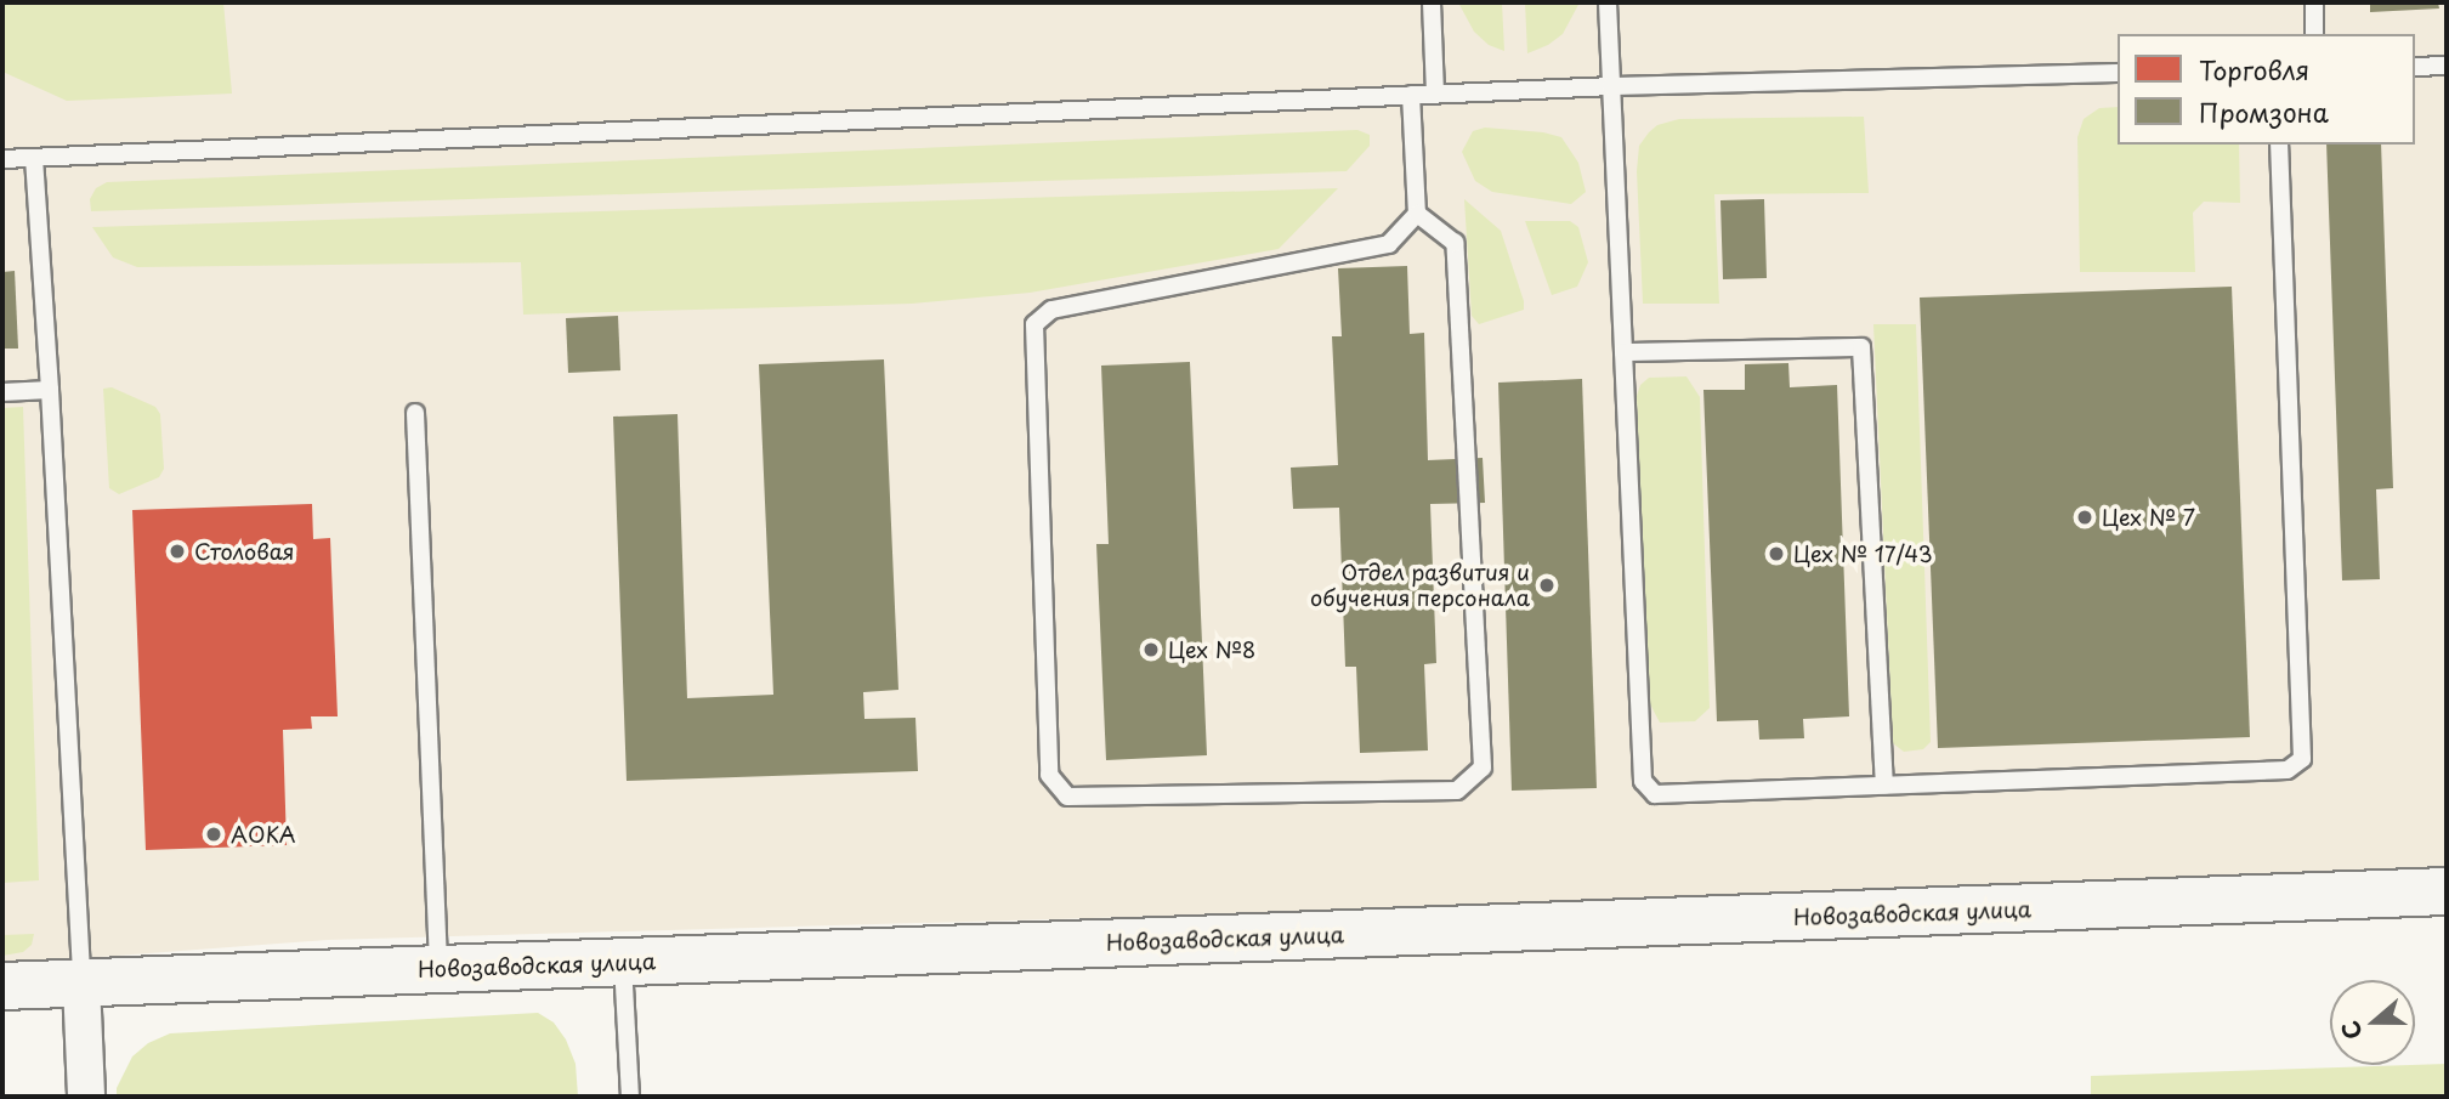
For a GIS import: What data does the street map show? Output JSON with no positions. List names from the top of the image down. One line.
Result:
{"streets":{"main road":["Новозаводская улица"]},"places":["Цех № 7","Столовая","Цех № 17/43","Отдел развития и обучения персонала","Цех №8","АОКА"],"legend":["Торговля","Промзона"],"north":"left"}
